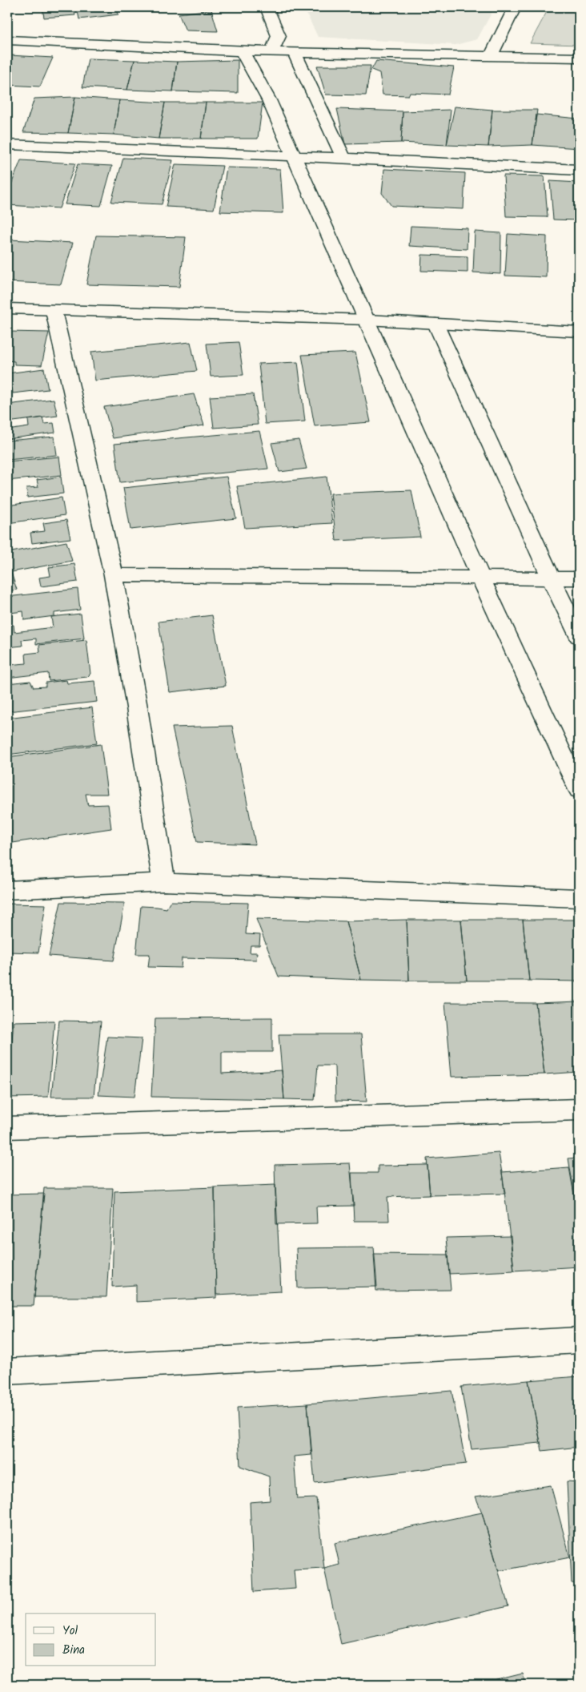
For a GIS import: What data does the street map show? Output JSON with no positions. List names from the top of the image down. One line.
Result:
{"legend":["Yol","Bina"]}
